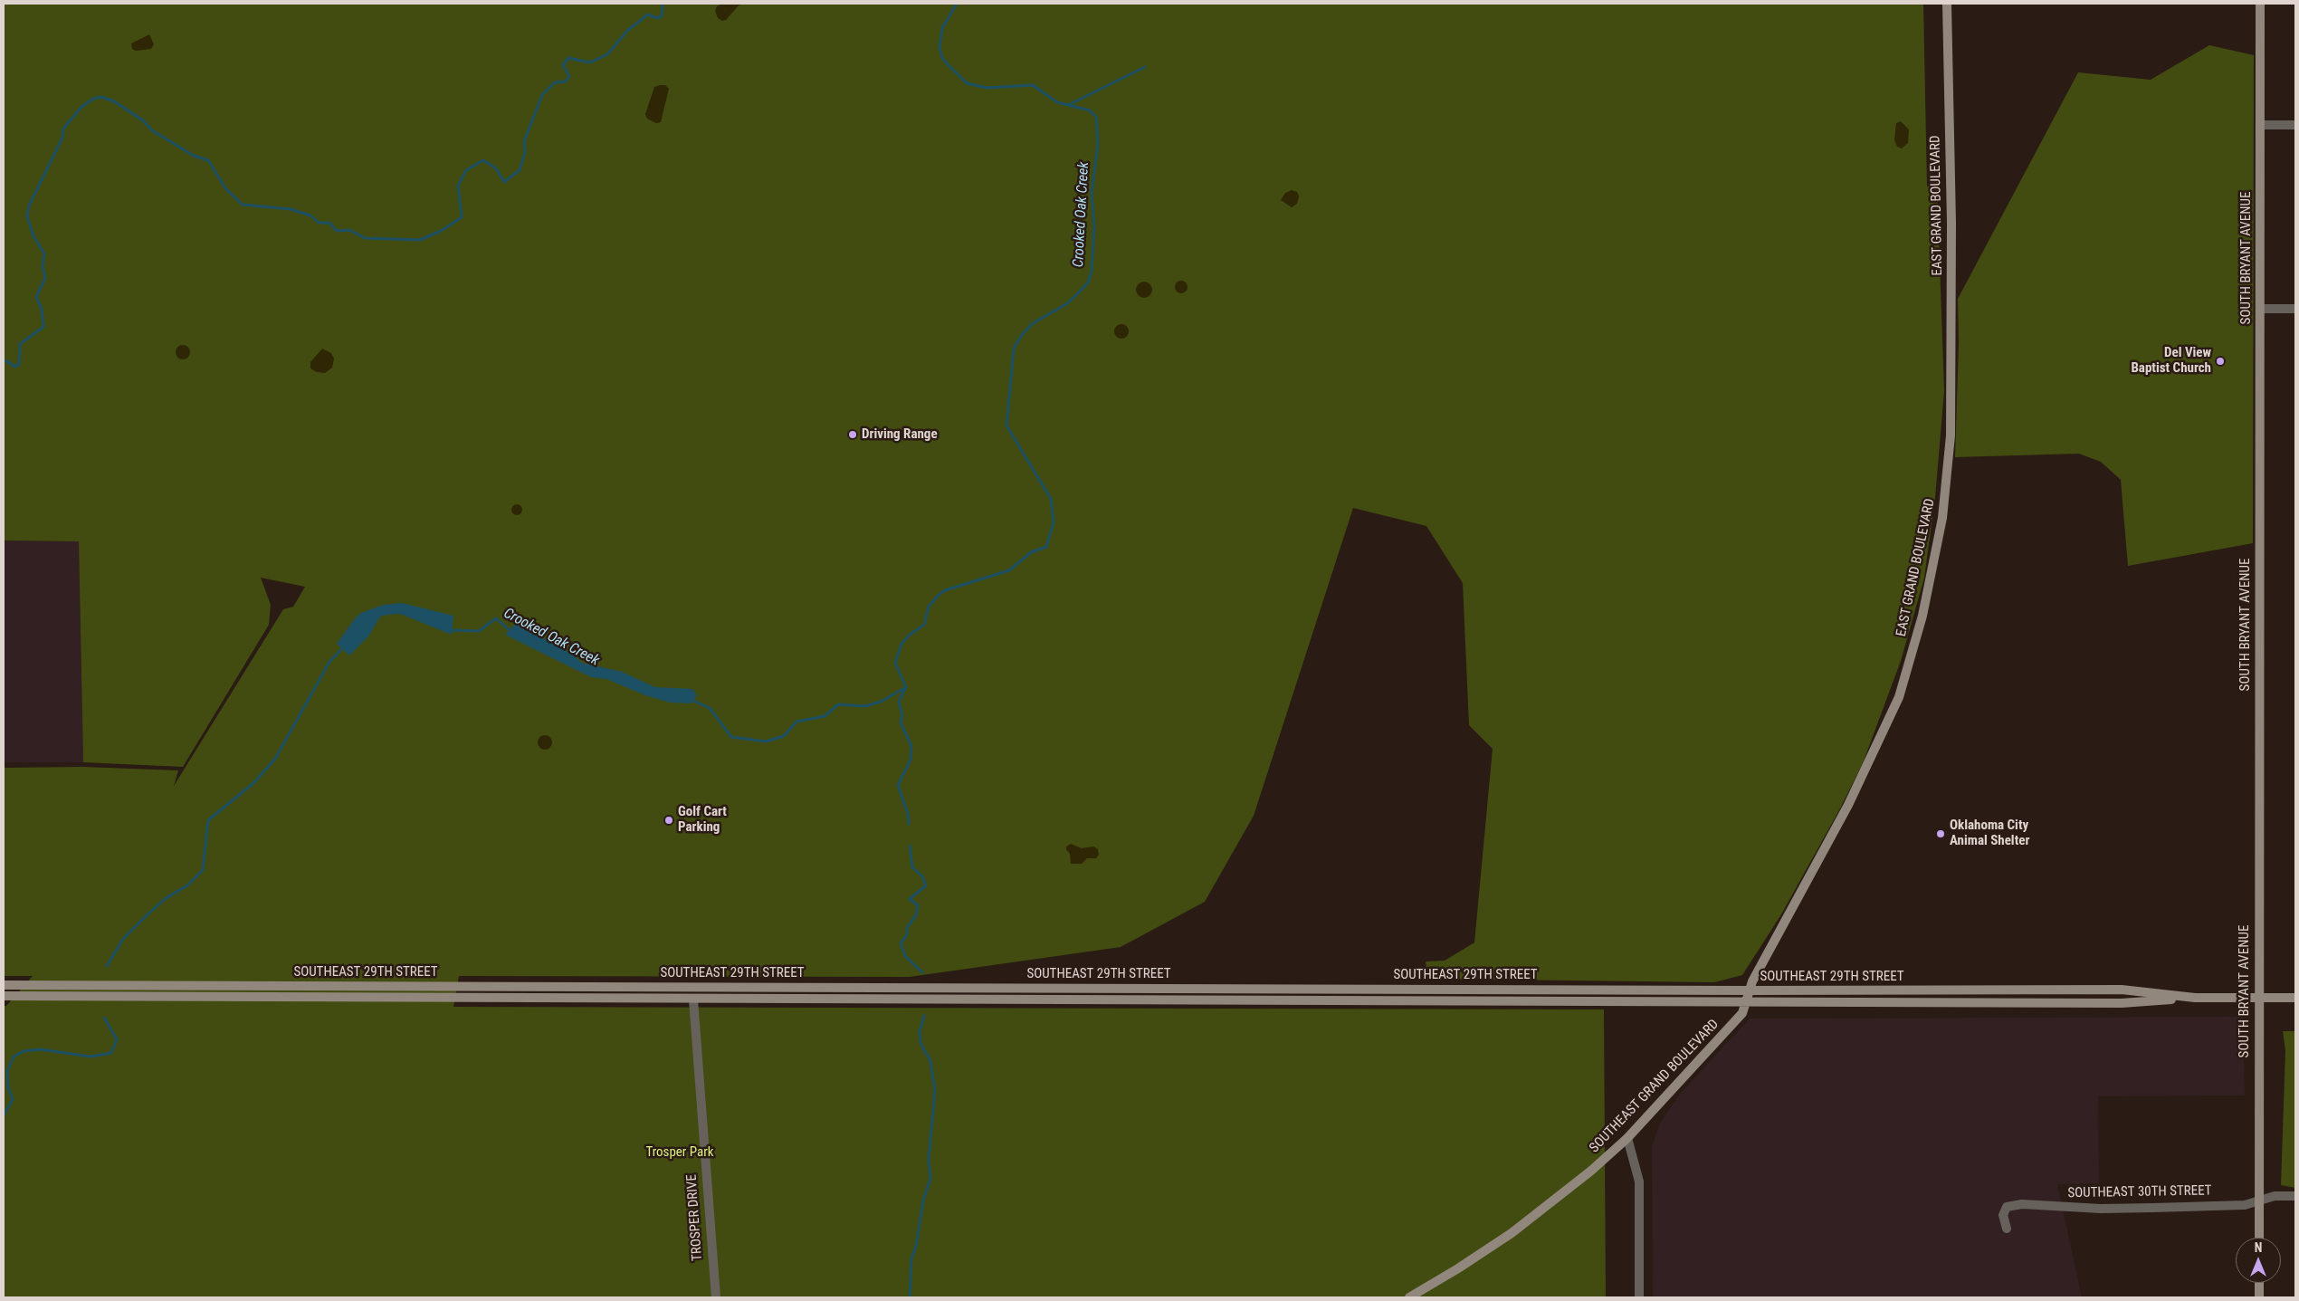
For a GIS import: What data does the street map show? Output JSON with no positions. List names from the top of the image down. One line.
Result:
{"streets":{"main road":["EAST GRAND BOULEVARD","SOUTH BRYANT AVENUE","SOUTHEAST 29TH STREET","SOUTHEAST GRAND BOULEVARD"],"street":["SOUTHEAST 30TH STREET","TROSPER DRIVE"]},"crossings":[["EAST GRAND BOULEVARD","SOUTHEAST 29TH STREET"],["EAST GRAND BOULEVARD","SOUTHEAST GRAND BOULEVARD"],["SOUTH BRYANT AVENUE","SOUTHEAST 29TH STREET"],["SOUTH BRYANT AVENUE","SOUTHEAST 30TH STREET"],["SOUTHEAST 29TH STREET","SOUTHEAST GRAND BOULEVARD"],["SOUTHEAST 29TH STREET","TROSPER DRIVE"]],"water":["Crooked Oak Creek"],"parks":["Trosper Park"],"places":["Del View Baptist Church","Driving Range","Golf Cart Parking","Oklahoma City Animal Shelter"],"north":"top"}
